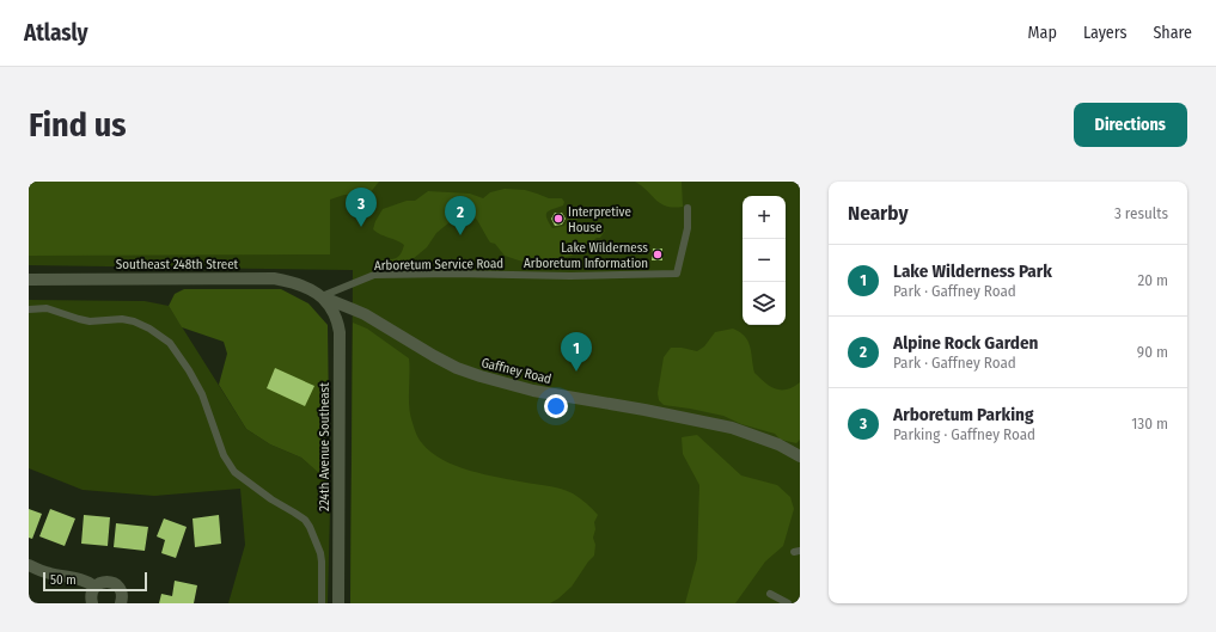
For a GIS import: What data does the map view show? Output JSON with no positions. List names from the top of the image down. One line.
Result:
{"streets":{"street":["Southeast 248th Street","Gaffney Road","224th Avenue Southeast"],"lane":["Arboretum Service Road"]},"crossings":[["Southeast 248th Street","Arboretum Service Road"],["Southeast 248th Street","Gaffney Road"],["Southeast 248th Street","224th Avenue Southeast"],["Arboretum Service Road","Gaffney Road"],["Arboretum Service Road","224th Avenue Southeast"],["Gaffney Road","224th Avenue Southeast"]],"places":["Interpretive House","Lake Wilderness Arboretum Information"],"scale_bar":"50 m","page":{"header":"Atlasly","nav":["Map","Layers","Share"],"buttons":"Directions","title":"Find us","heading":["Nearby","3 results"],"pins":["3","2","1"],"map_buttons":["+","−"],"list":[{"mark":"1","name":"Lake Wilderness Park","note":"Park · Gaffney Road","value":"20 m"},{"mark":"2","name":"Alpine Rock Garden","note":"Park · Gaffney Road","value":"90 m"},{"mark":"3","name":"Arboretum Parking","note":"Parking · Gaffney Road","value":"130 m"}],"scale":"50 m"}}
